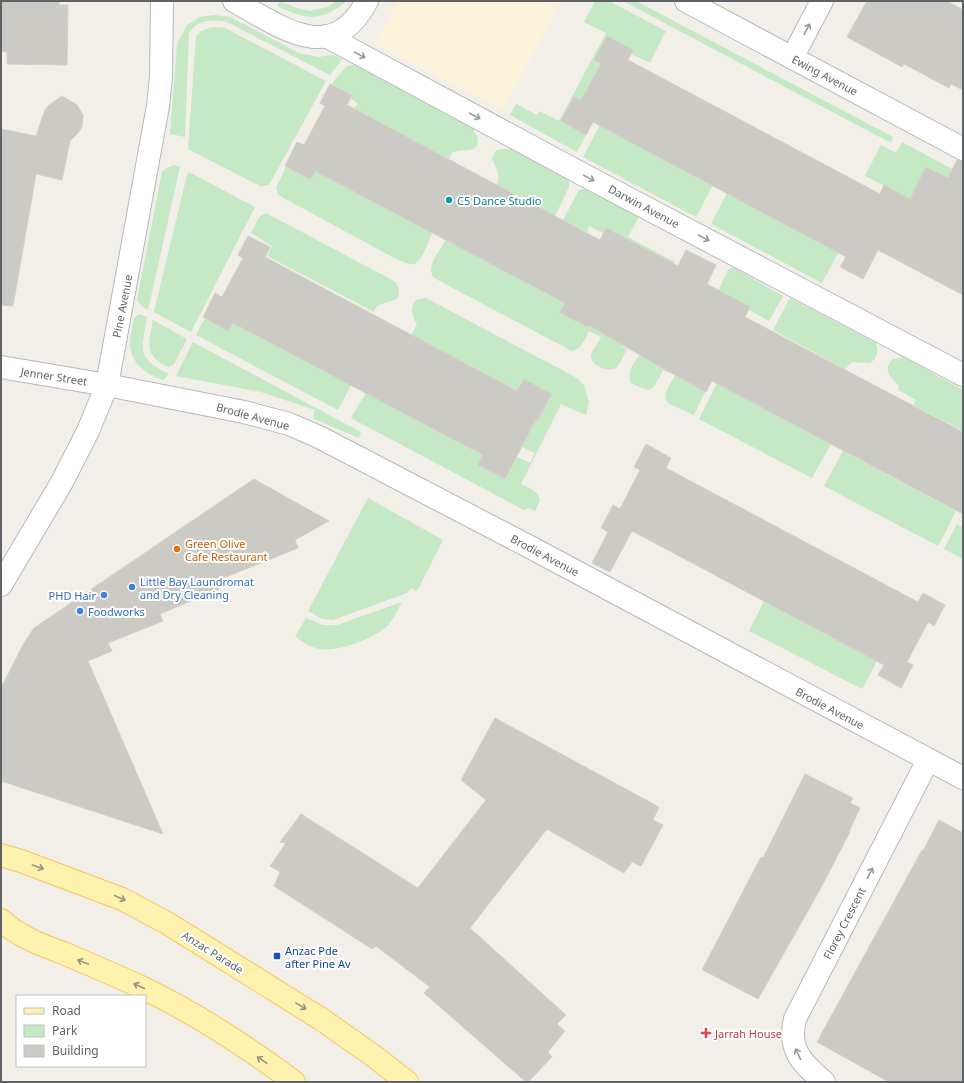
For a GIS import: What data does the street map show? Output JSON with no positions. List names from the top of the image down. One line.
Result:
{"streets":{"main road":["Anzac Parade"],"street":["Ewing Avenue","Darwin Avenue","Pine Avenue","Jenner Street","Brodie Avenue","Florey Crescent"]},"crossings":[["Pine Avenue","Jenner Street"],["Pine Avenue","Brodie Avenue"],["Jenner Street","Brodie Avenue"],["Brodie Avenue","Florey Crescent"]],"one_way":["Darwin Avenue","Florey Crescent"],"places":{"other":["C5 Dance Studio","Green Olive Cafe Restaurant","Little Bay Laundromat and Dry Cleaning","PHD Hair","Foodworks"],"transit":["Anzac Pde after Pine Av"],"health":["Jarrah House"]},"legend":["Road","Park","Building"]}
